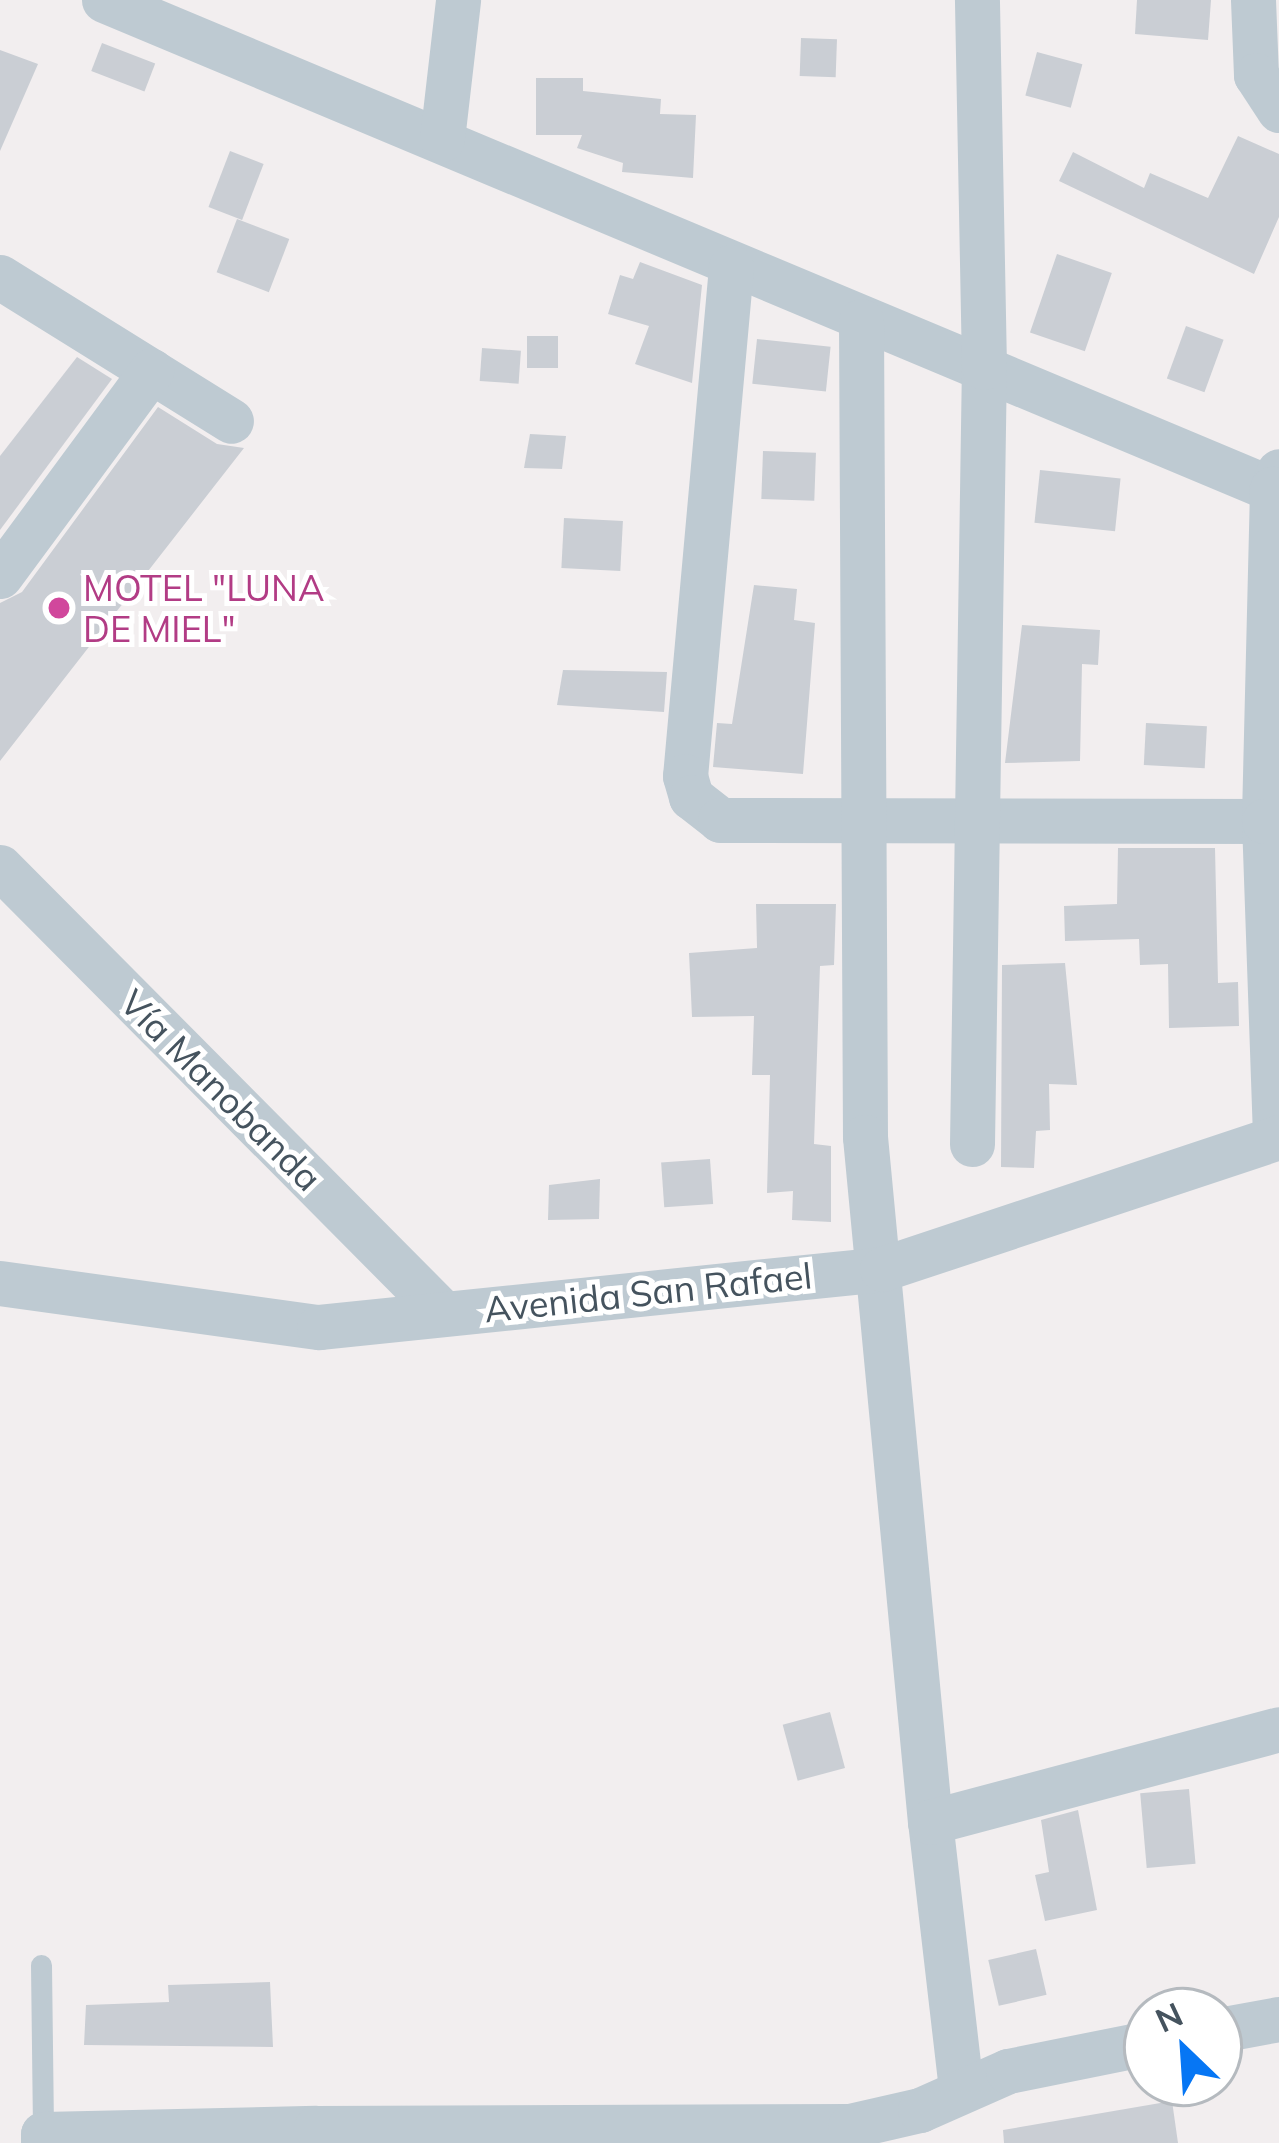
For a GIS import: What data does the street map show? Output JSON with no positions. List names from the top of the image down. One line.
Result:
{"streets":{"street":["Vía Manobanda","Avenida San Rafael"]},"crossings":[["Vía Manobanda","Avenida San Rafael"]],"places":["MOTEL \"LUNA DE MIEL\""],"north":"top left"}
